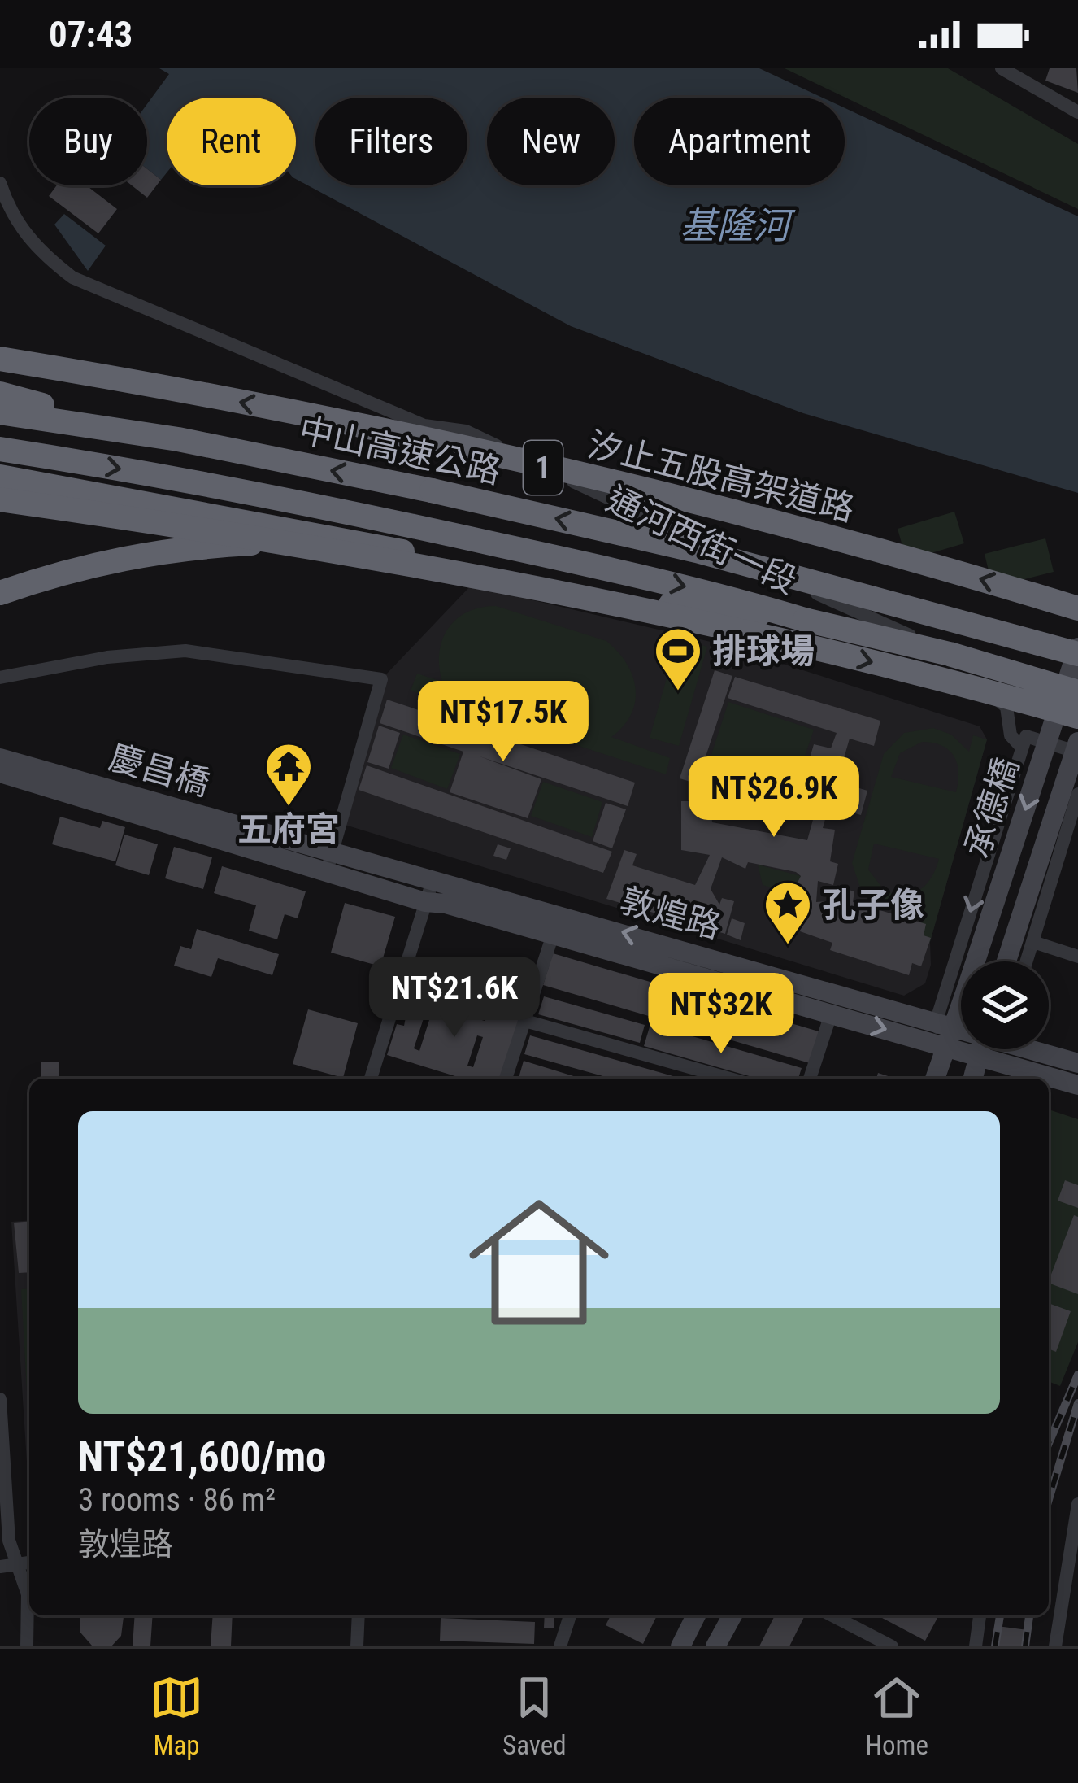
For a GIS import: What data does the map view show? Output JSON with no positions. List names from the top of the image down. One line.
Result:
{"streets":{"highway":["中山高速公路","1","汐止五股高架道路"],"street":["通河西街一段","慶昌橋","承德橋","敦煌路"]},"crossings":[["中山高速公路","承德橋"],["慶昌橋","敦煌路"],["承德橋","敦煌路"]],"water":["基隆河"],"places":{"sports":["排球場"],"temple":["五府宮"],"place":["孔子像"]},"page":{"status":"07:43","chip":["Buy","Rent","Filters","New","Apartment"],"price":["NT$17.5K","NT$26.9K","NT$21.6K","NT$32K"],"list":[{"name":"NT$21,600/mo","note":"3 rooms · 86 m² · 敦煌路"}],"tabs":["Map","Saved","Home"]}}
